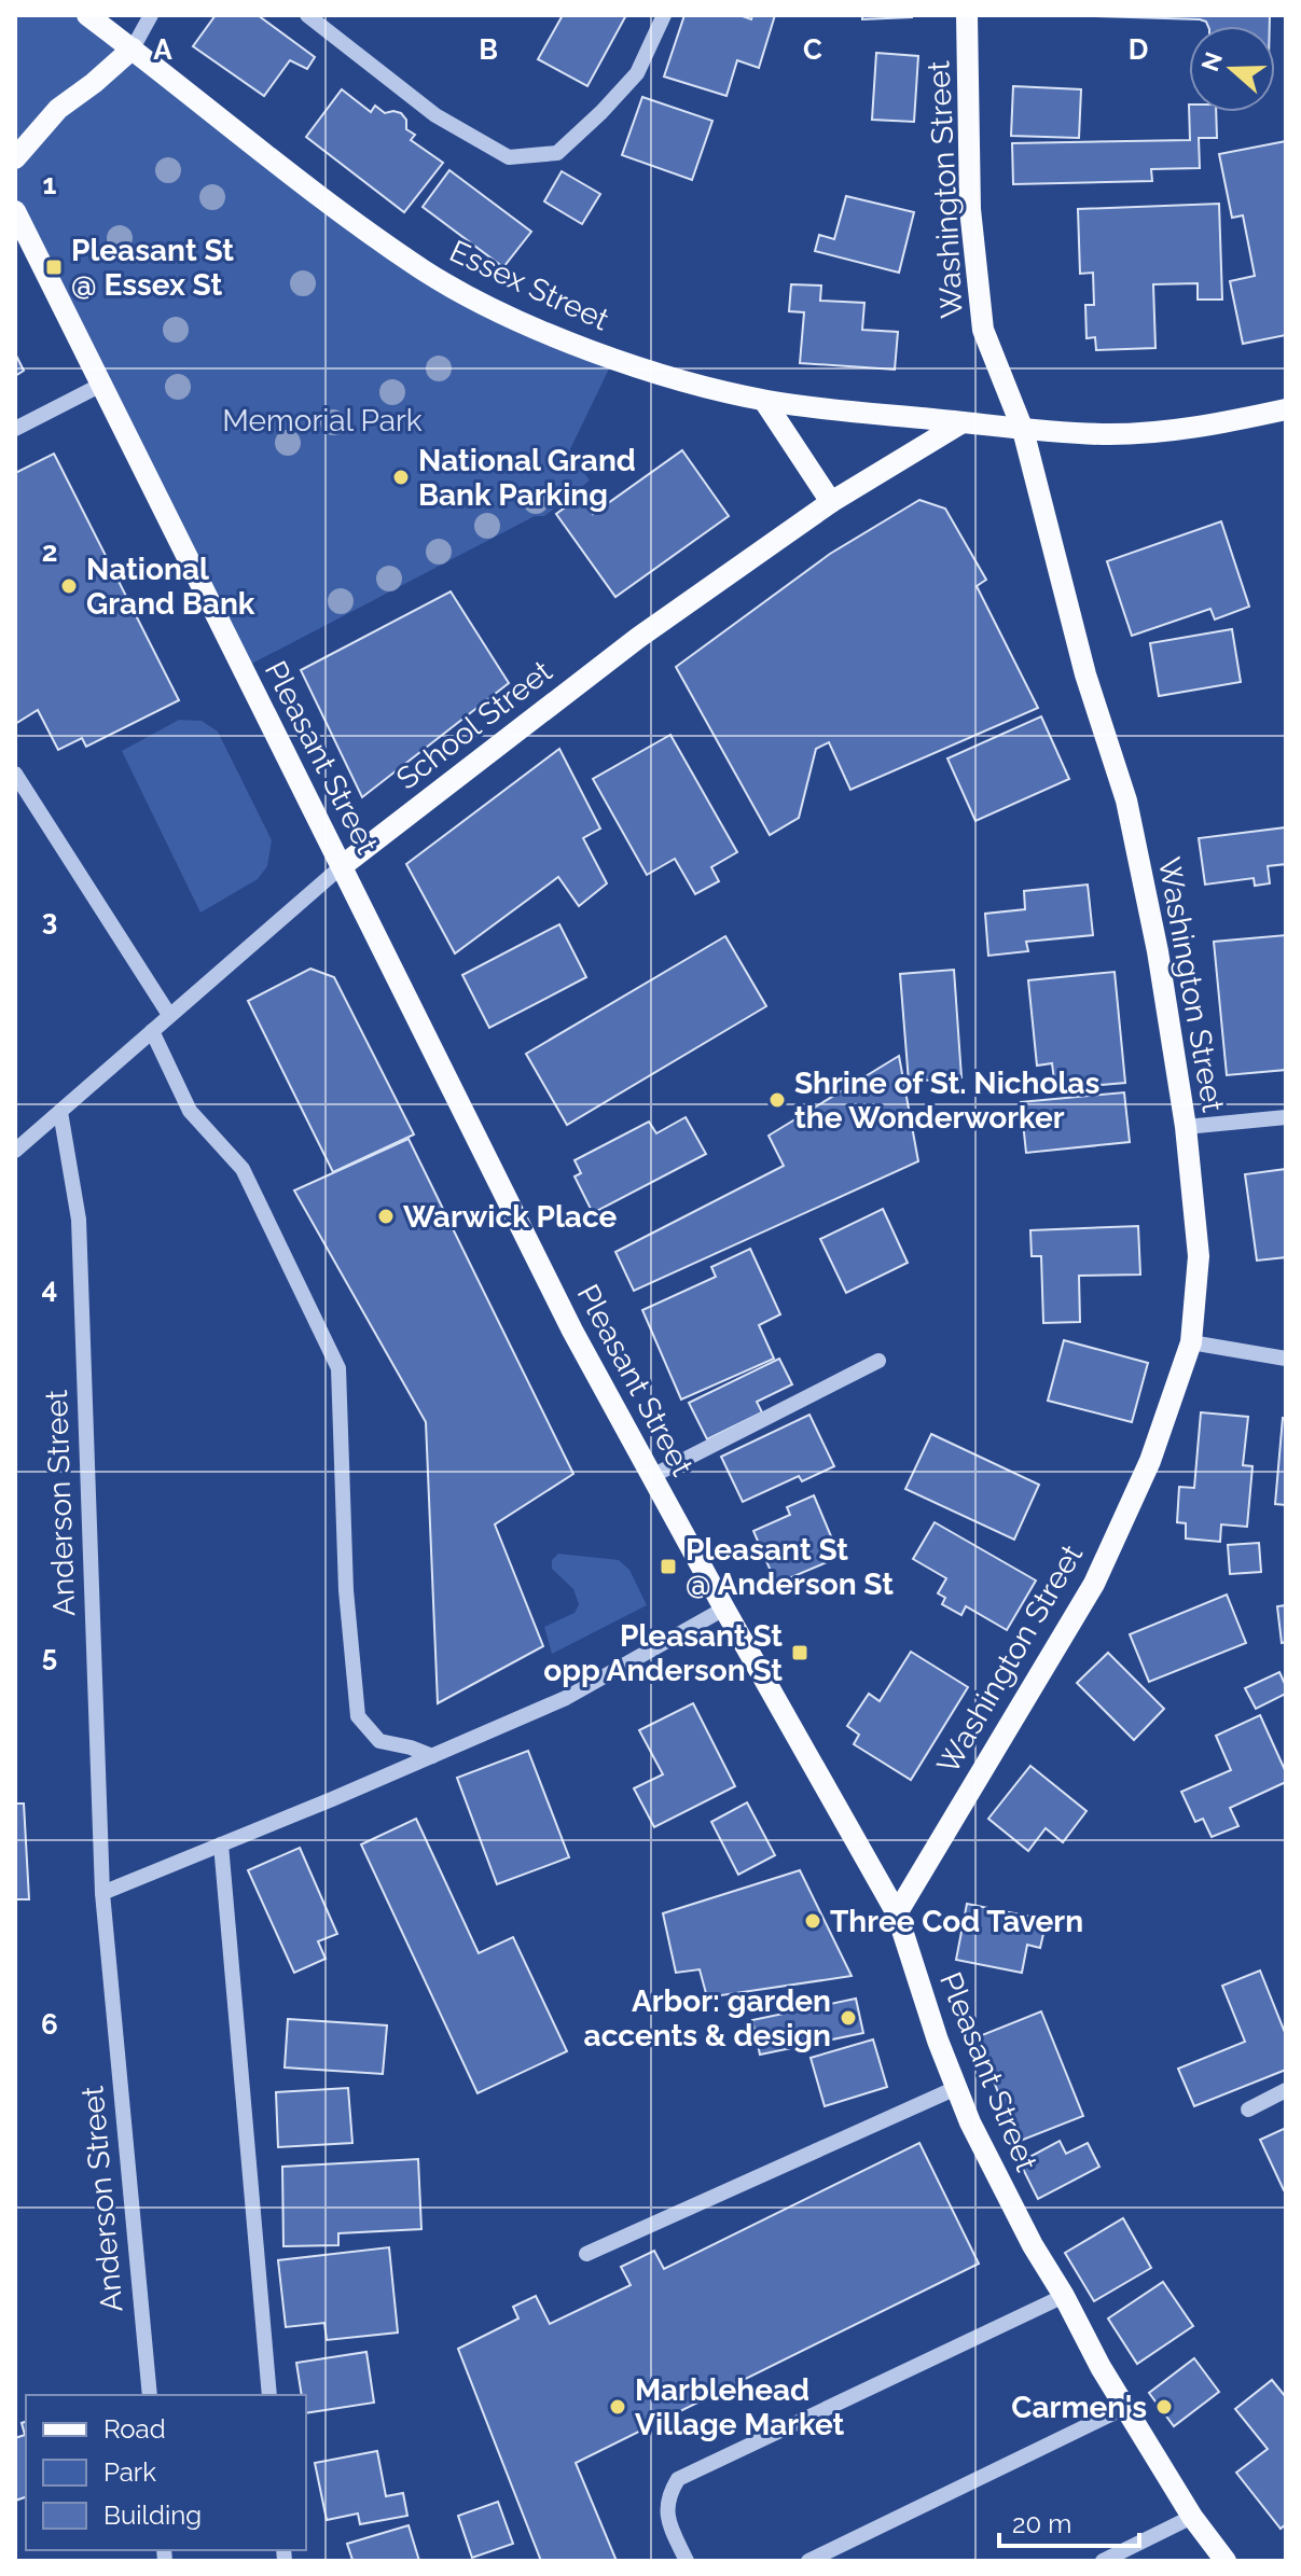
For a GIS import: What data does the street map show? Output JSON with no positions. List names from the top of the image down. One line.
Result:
{"streets":{"main road":["Washington Street","Essex Street","School Street","Pleasant Street"],"street":["Anderson Street"]},"crossings":[["Washington Street","Essex Street"],["Washington Street","Pleasant Street"],["Essex Street","School Street"],["School Street","Pleasant Street"],["School Street","Anderson Street"]],"parks":["Memorial Park"],"places":{"transit":["Pleasant St @ Essex St","Pleasant St @ Anderson St","Pleasant St opp Anderson St"],"other":["National Grand Bank Parking","National Grand Bank","Shrine of St. Nicholas the Wonderworker","Warwick Place","Three Cod Tavern","Arbor: garden accents & design","Marblehead Village Market","Carmen's"]},"legend":["Road","Park","Building"],"scale_bar":"20 m","north":"left","grid":{"columns":["A","B","C","D"],"rows":["1","2","3","4","5","6"]}}
